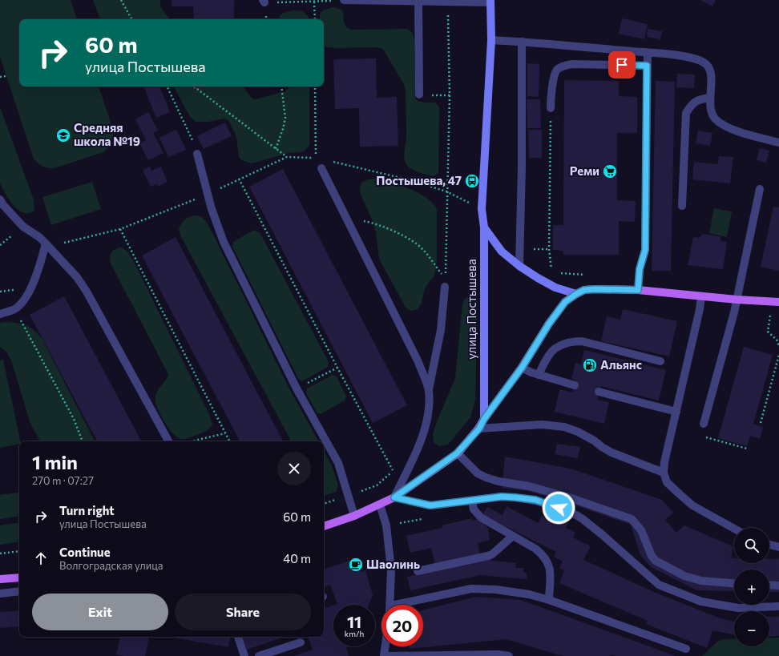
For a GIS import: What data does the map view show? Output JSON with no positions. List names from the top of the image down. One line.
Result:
{"streets":{"main road":["улица Постышева"]},"places":{"school or university":["Средняя школа №19"],"supermarket":["Реми"],"bus stop":["Постышева, 47"],"fuel station":["Альянс"],"cafe":["Шаолинь"]},"page":{"turn":["60 m","улица Постышева"],"heading":["1 min","270 m · 07:27"],"list":[{"name":"Turn right","note":"улица Постышева","value":"60 m"},{"name":"Continue","note":"Волгоградская улица","value":"40 m"}],"map_buttons":["+","−"],"buttons":["Exit","Share"],"speed":"11 km/h","limit":"20"}}
